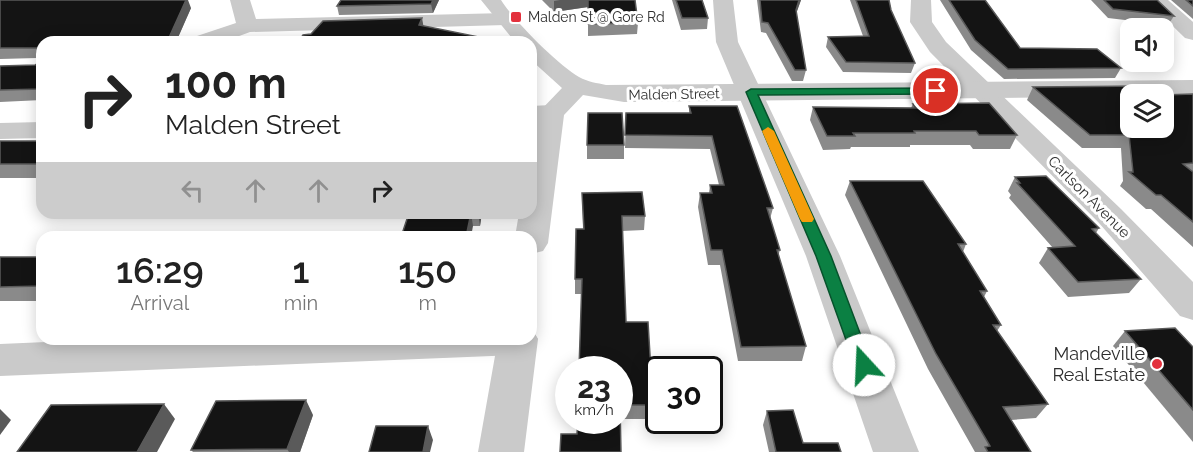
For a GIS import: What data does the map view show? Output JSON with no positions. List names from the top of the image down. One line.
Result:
{"streets":{"street":["Malden Street","Carlson Avenue"]},"crossings":[["Malden Street","Carlson Avenue"]],"places":{"transit":["Malden St @ Gore Rd"],"other":["Mandeville Real Estate"]},"page":{"turn":["100 m","Malden Street"],"eta":["16:29","Arrival","1","min","150","m"],"speed":"23 km/h","limit":"30"}}
